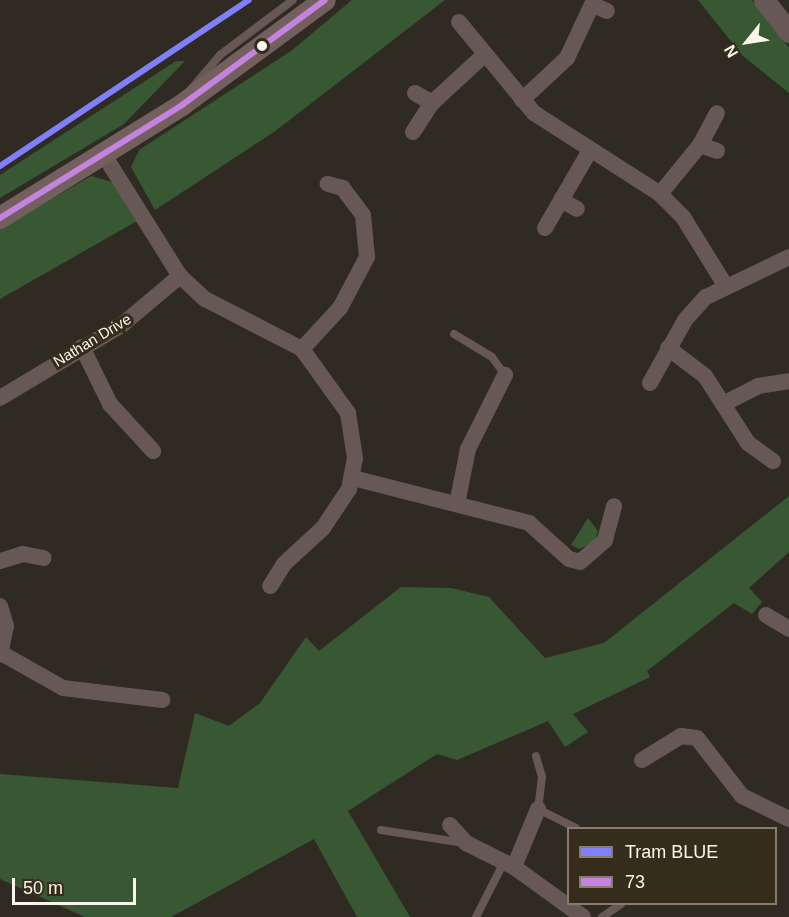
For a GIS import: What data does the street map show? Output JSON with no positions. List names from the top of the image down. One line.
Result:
{"streets":{"street":["Nathan Drive"]},"lines":["tram line BLUE","transit line 73"],"legend":["Tram BLUE","73"],"scale_bar":"50 m","north":"bottom left"}
